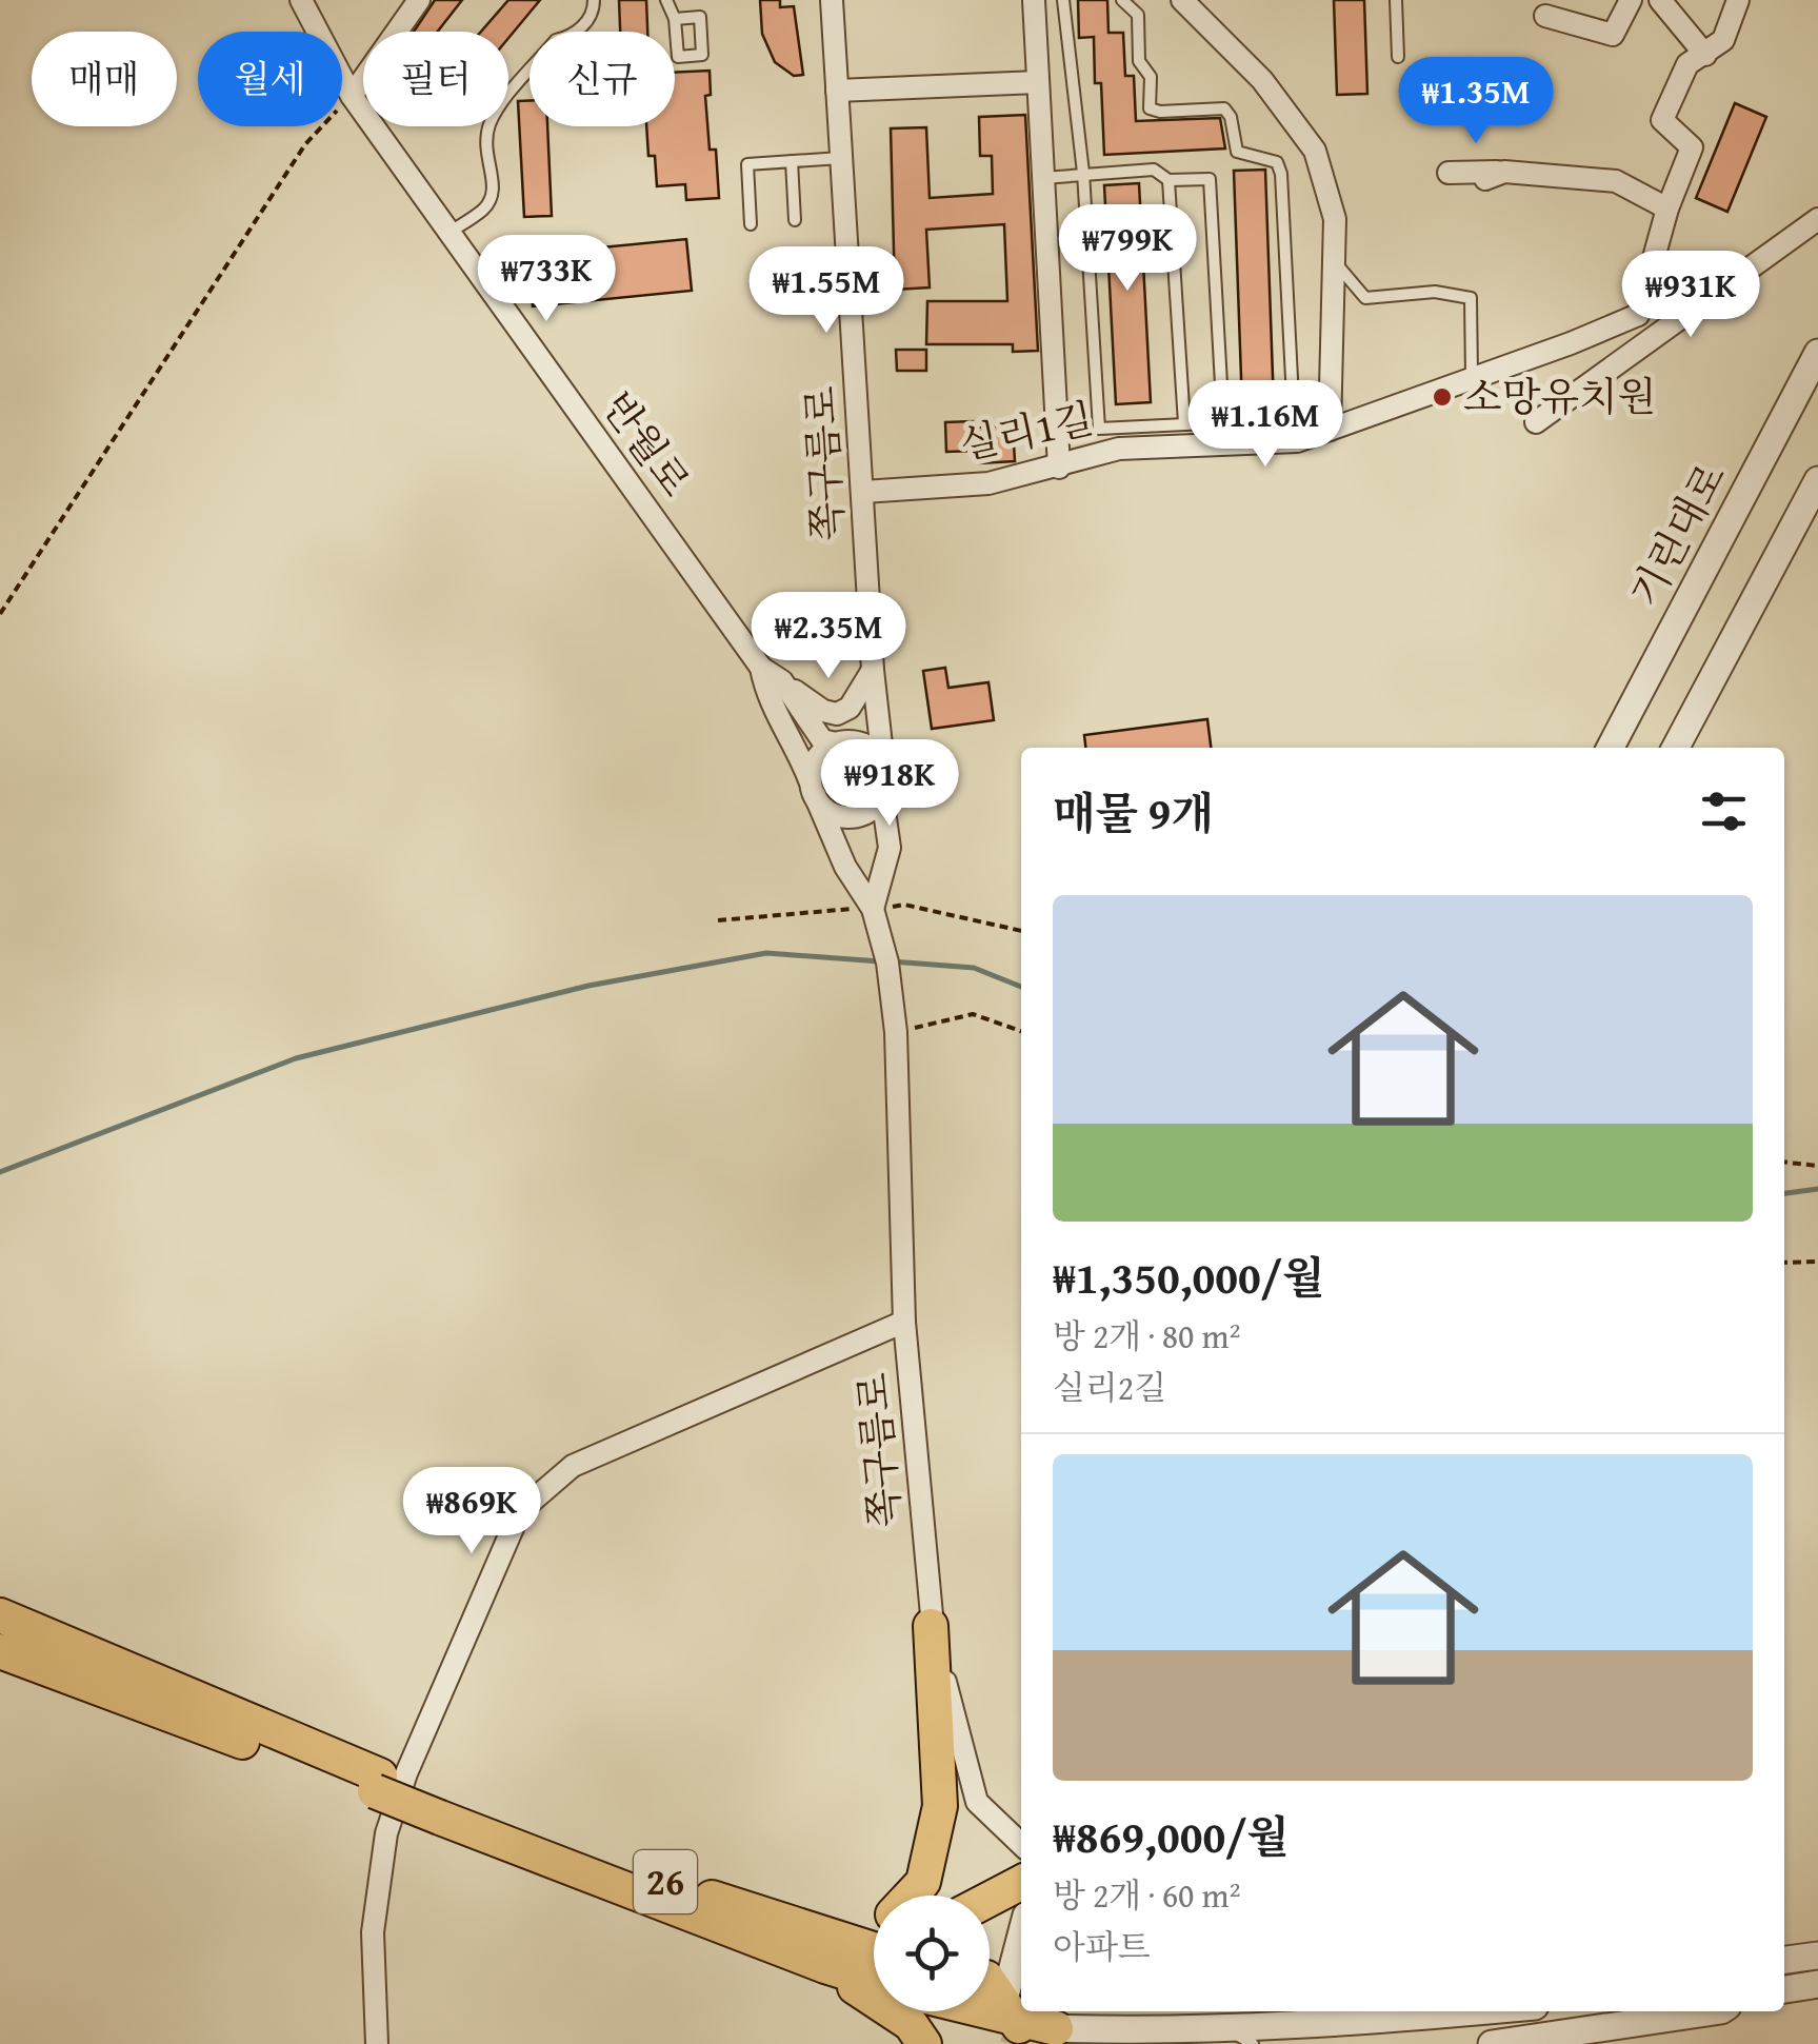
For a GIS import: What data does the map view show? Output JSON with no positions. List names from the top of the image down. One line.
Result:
{"streets":{"main road":["26"],"street":["실리1길","반월로","쪽구름로","기린대로"]},"crossings":[["실리1길","쪽구름로"]],"places":["소망유치원"],"page":{"chip":["매매","월세","필터","신규"],"price":["₩1.35M","₩799K","₩733K","₩1.55M","₩931K","₩1.16M","₩2.35M","₩918K","₩869K"],"heading":"매물 9개","list":[{"name":"₩1,350,000/월","note":"방 2개 · 80 m² · 실리2길"},{"name":"₩869,000/월","note":"방 2개 · 60 m² · 아파트"}]}}
